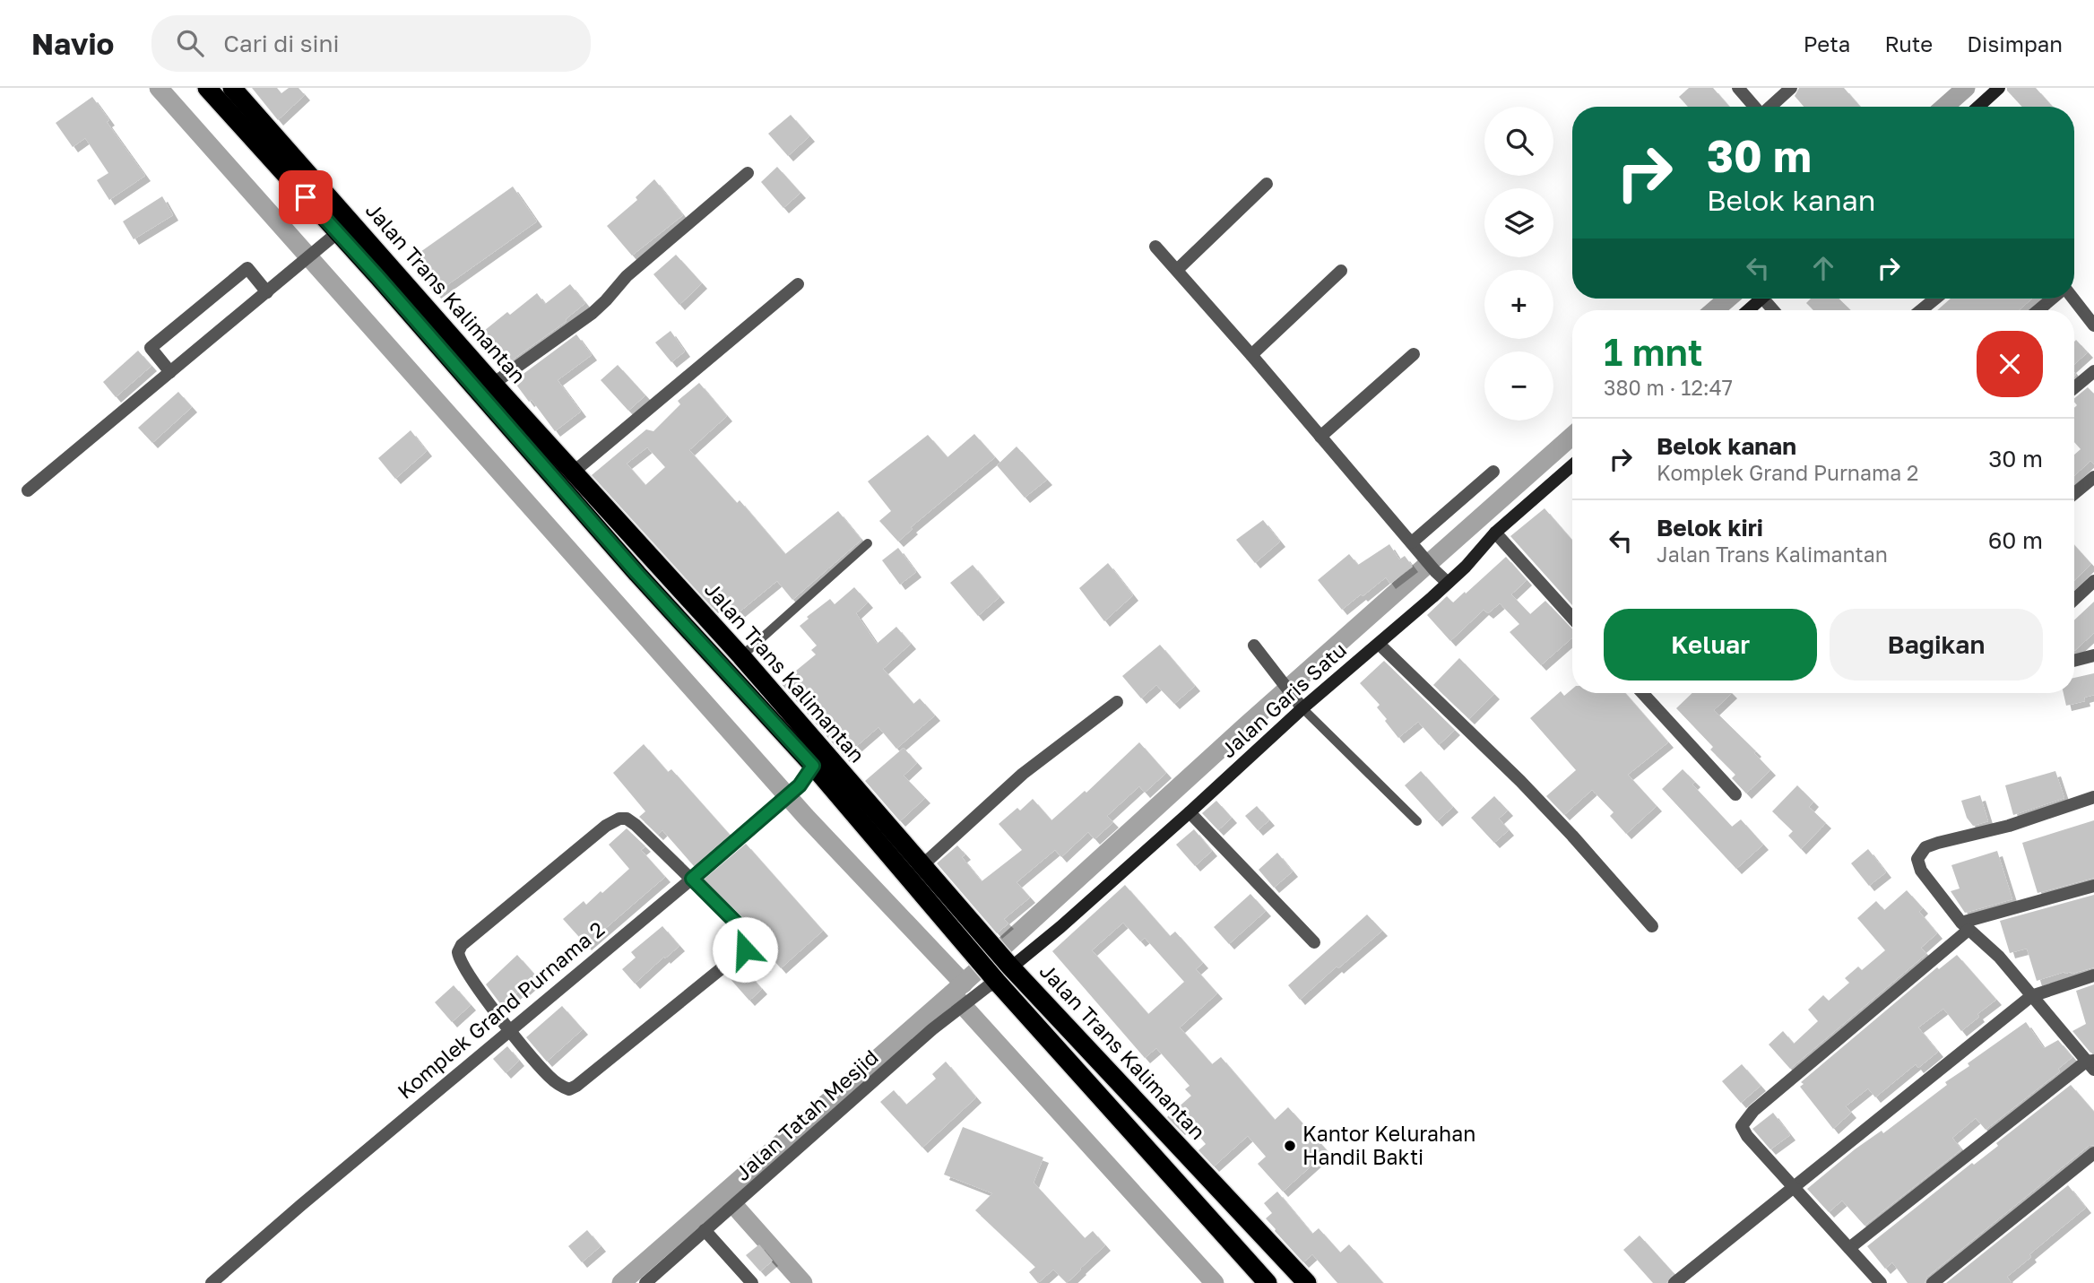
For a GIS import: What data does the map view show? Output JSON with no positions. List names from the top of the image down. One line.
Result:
{"streets":{"highway":["Jalan Trans Kalimantan"],"street":["Jalan Garis Satu","Komplek Grand Purnama 2","Jalan Tatah Mesjid"]},"crossings":[["Jalan Trans Kalimantan","Jalan Garis Satu"],["Jalan Trans Kalimantan","Komplek Grand Purnama 2"],["Jalan Trans Kalimantan","Jalan Tatah Mesjid"]],"places":["Kantor Kelurahan Handil Bakti"],"page":{"header":"Navio","search":"Cari di sini","nav":["Peta","Rute","Disimpan"],"map_buttons":["+","−"],"turn":["30 m","Belok kanan"],"heading":["1 mnt","380 m · 12:47"],"list":[{"name":"Belok kanan","note":"Komplek Grand Purnama 2","value":"30 m"},{"name":"Belok kiri","note":"Jalan Trans Kalimantan","value":"60 m"}],"buttons":["Keluar","Bagikan"]}}
